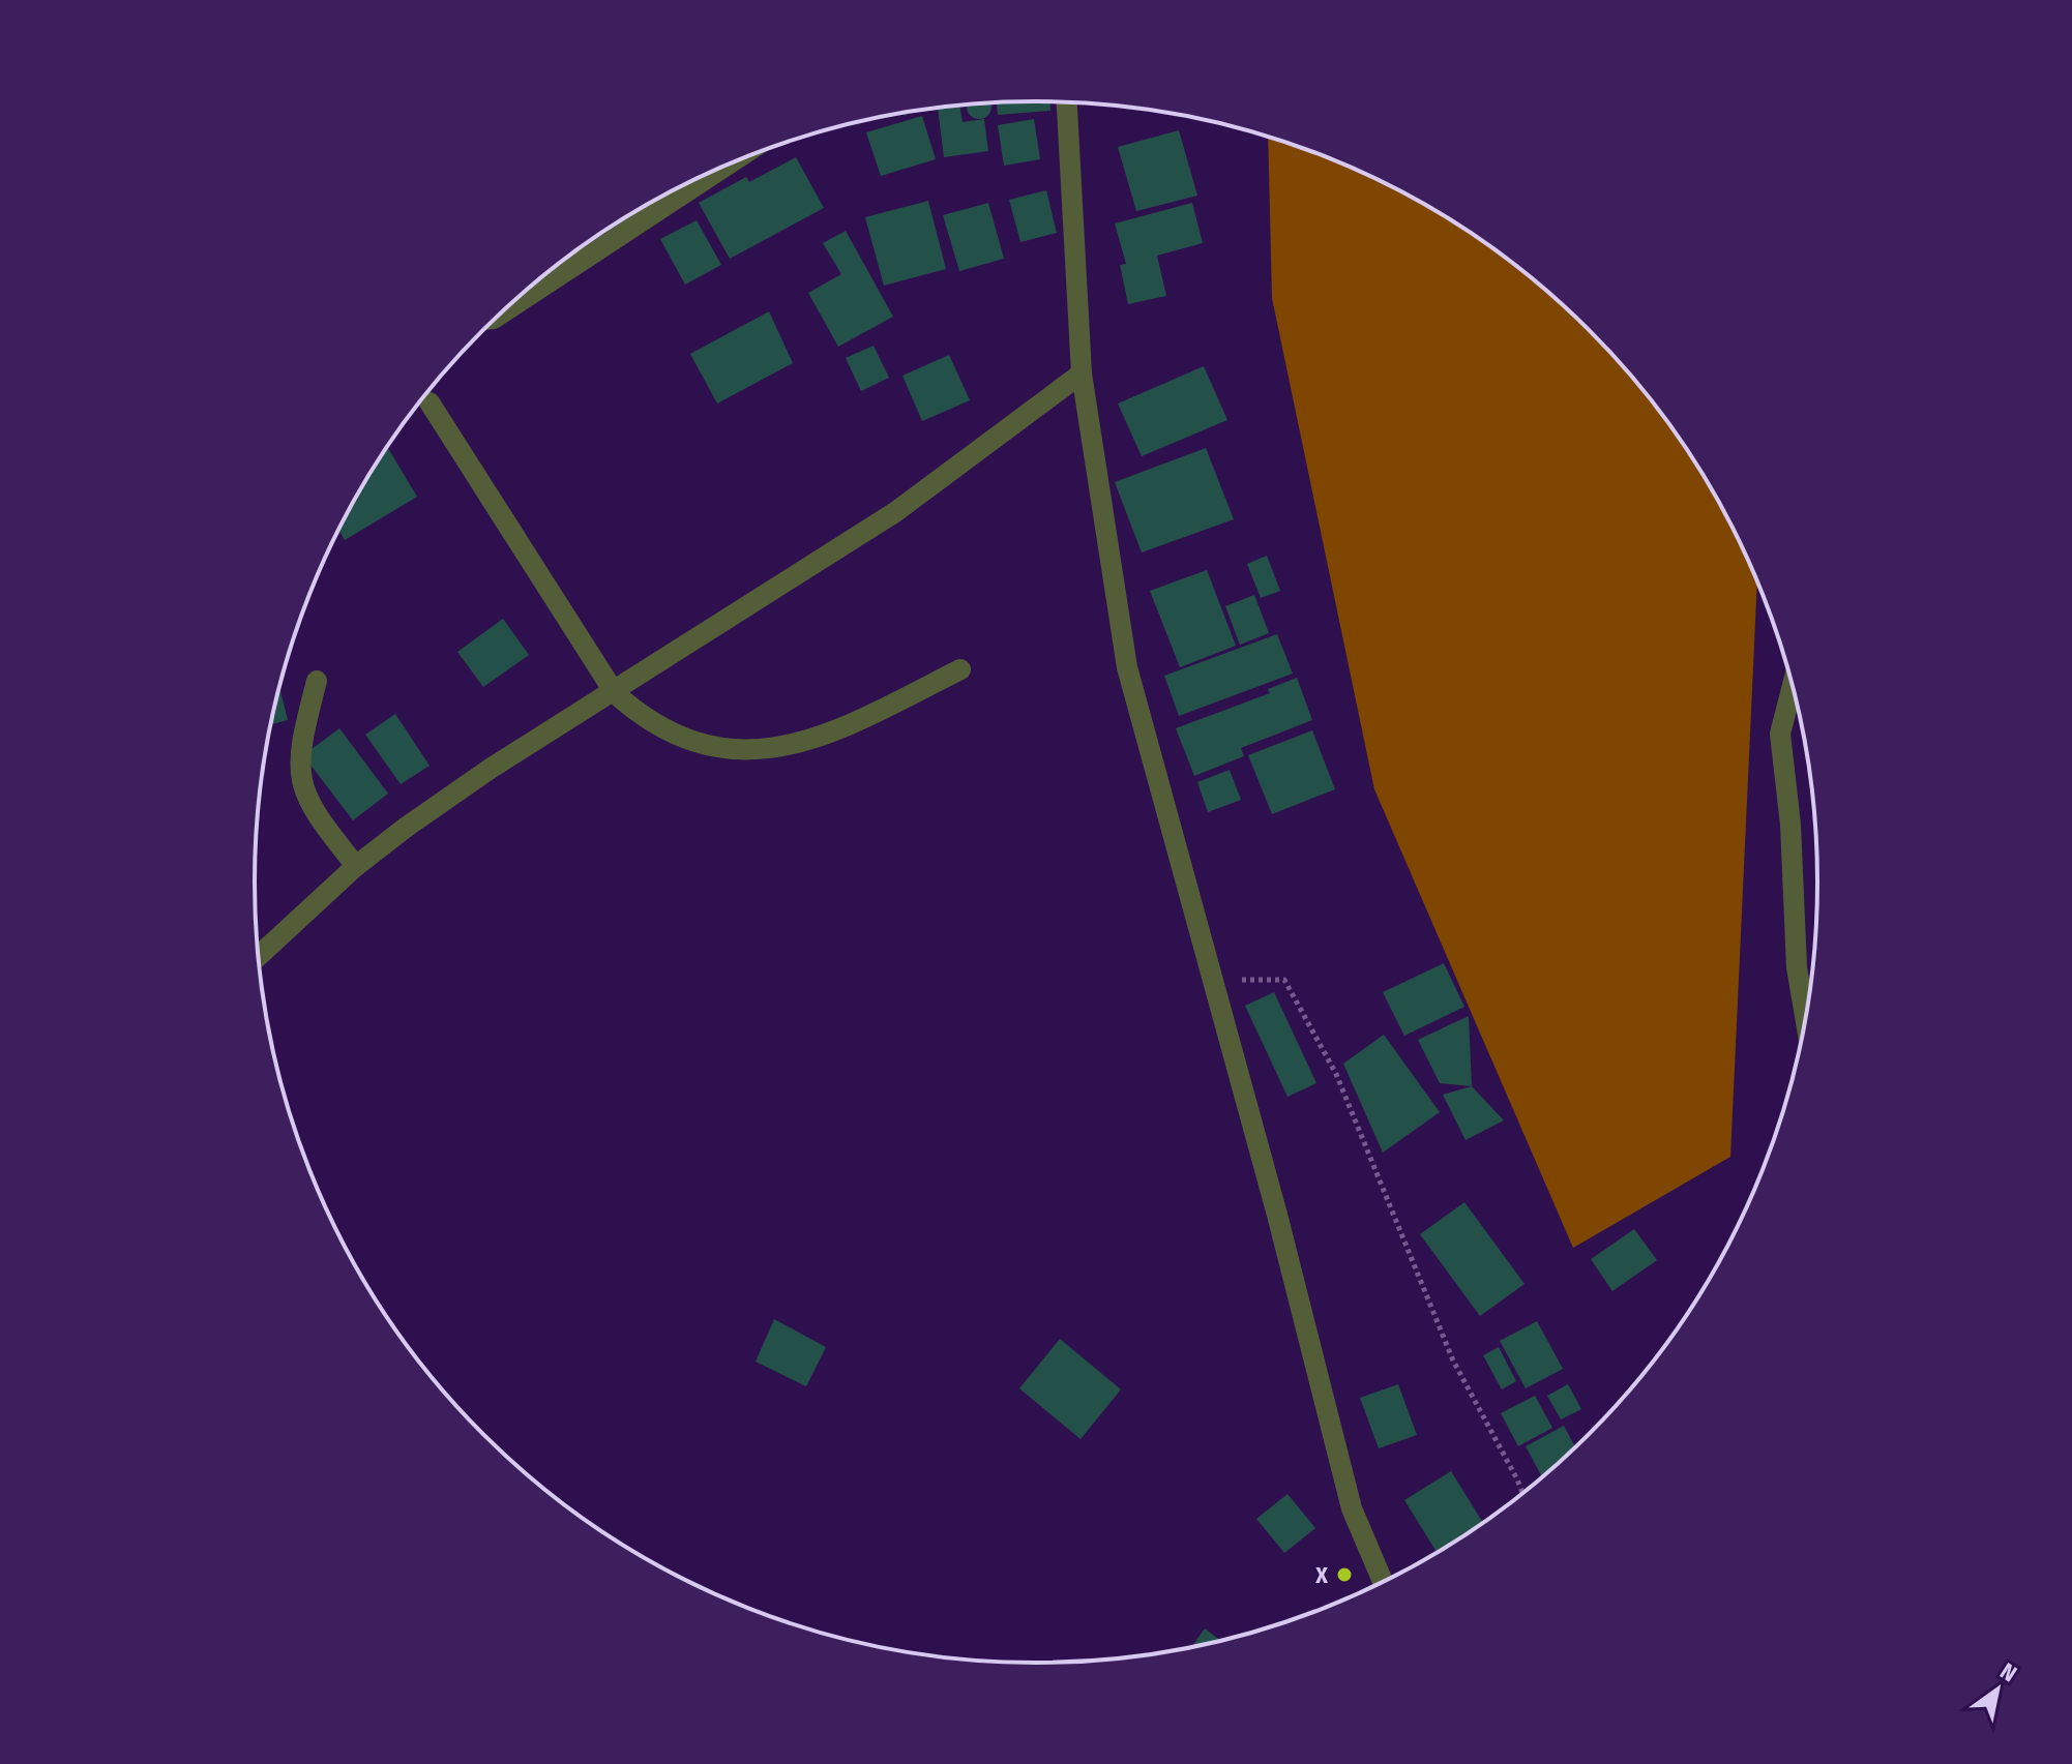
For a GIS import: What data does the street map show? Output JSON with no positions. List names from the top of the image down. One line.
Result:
{"places":["X"],"north":"top right"}
